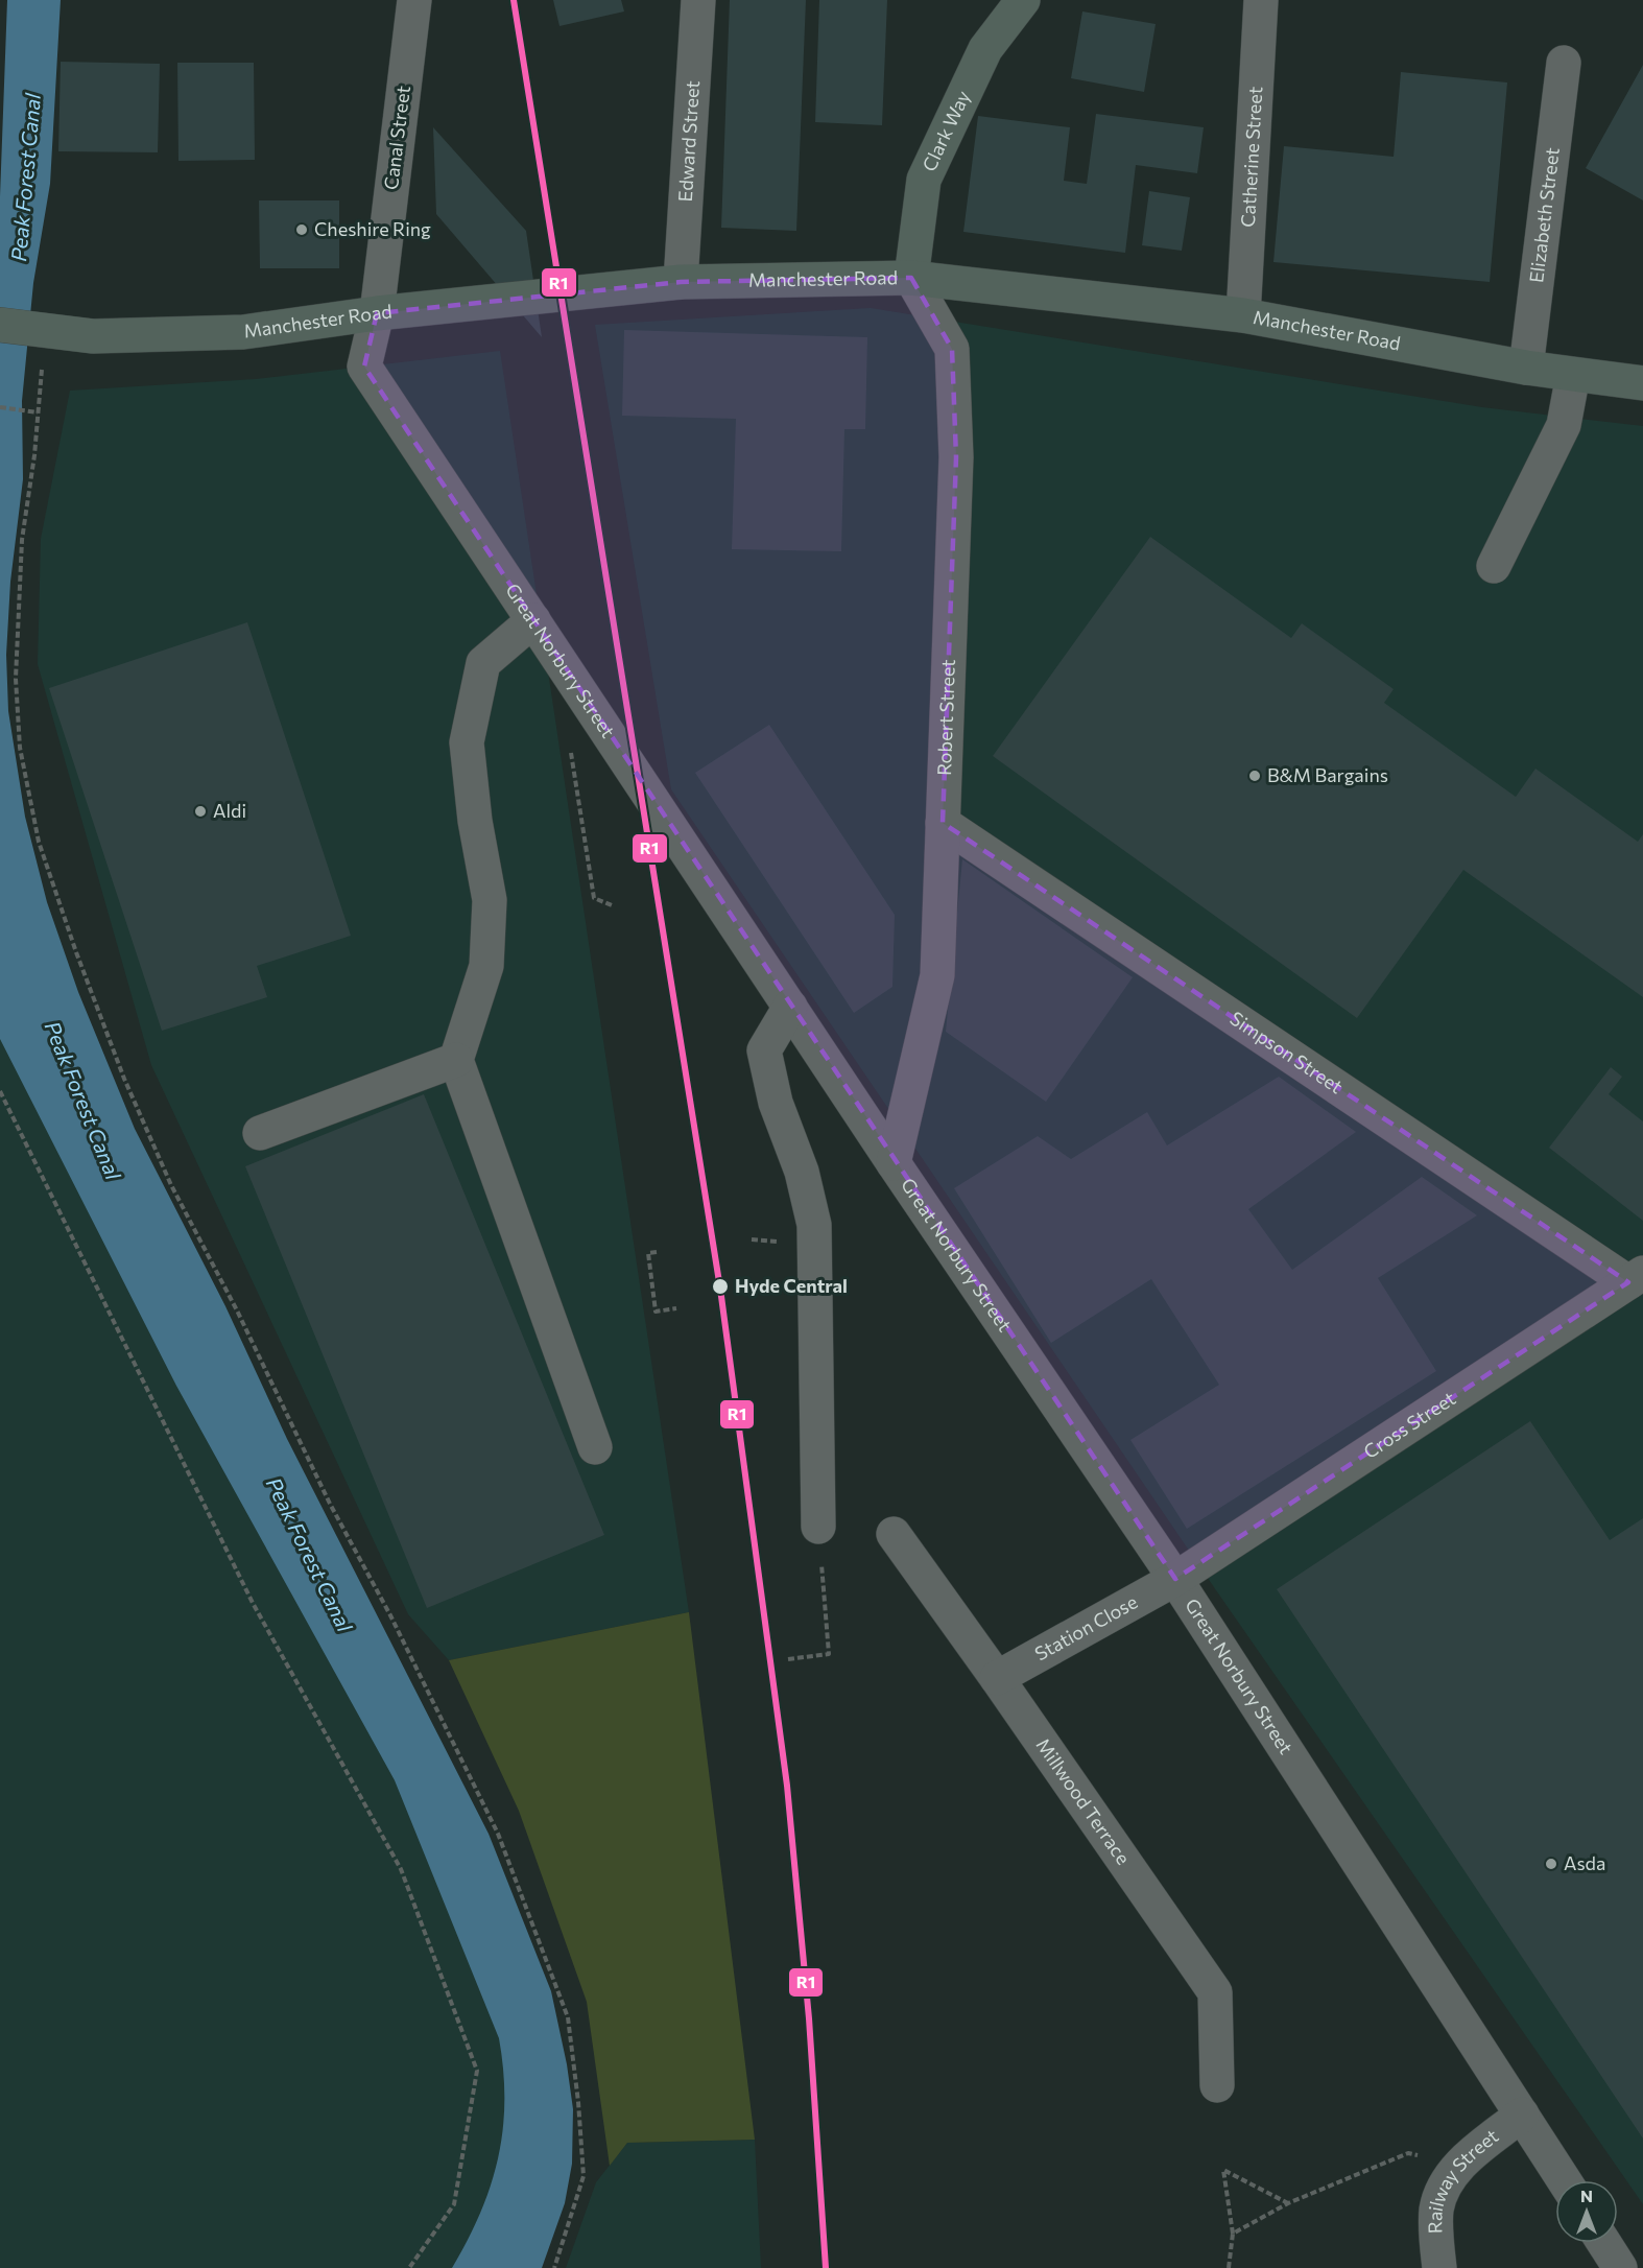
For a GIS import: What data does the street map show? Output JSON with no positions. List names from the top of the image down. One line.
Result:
{"streets":{"main road":["Clark Way","Manchester Road"],"street":["Canal Street","Edward Street","Catherine Street","Elizabeth Street","Great Norbury Street","Robert Street","Simpson Street","Cross Street","Station Close","Millwood Terrace","Railway Street"]},"crossings":[["Clark Way","Manchester Road"],["Clark Way","Robert Street"],["Canal Street","Manchester Road"],["Canal Street","Great Norbury Street"],["Edward Street","Manchester Road"],["Catherine Street","Manchester Road"],["Elizabeth Street","Manchester Road"],["Manchester Road","Great Norbury Street"],["Manchester Road","Robert Street"],["Great Norbury Street","Robert Street"],["Great Norbury Street","Cross Street"],["Great Norbury Street","Station Close"],["Great Norbury Street","Railway Street"],["Robert Street","Simpson Street"],["Simpson Street","Cross Street"],["Cross Street","Station Close"],["Station Close","Millwood Terrace"]],"water":["Peak Forest Canal"],"places":["Cheshire Ring","B&M Bargains","Aldi","Hyde Central","Asda"],"lines":["transit line R1"],"north":"top"}
